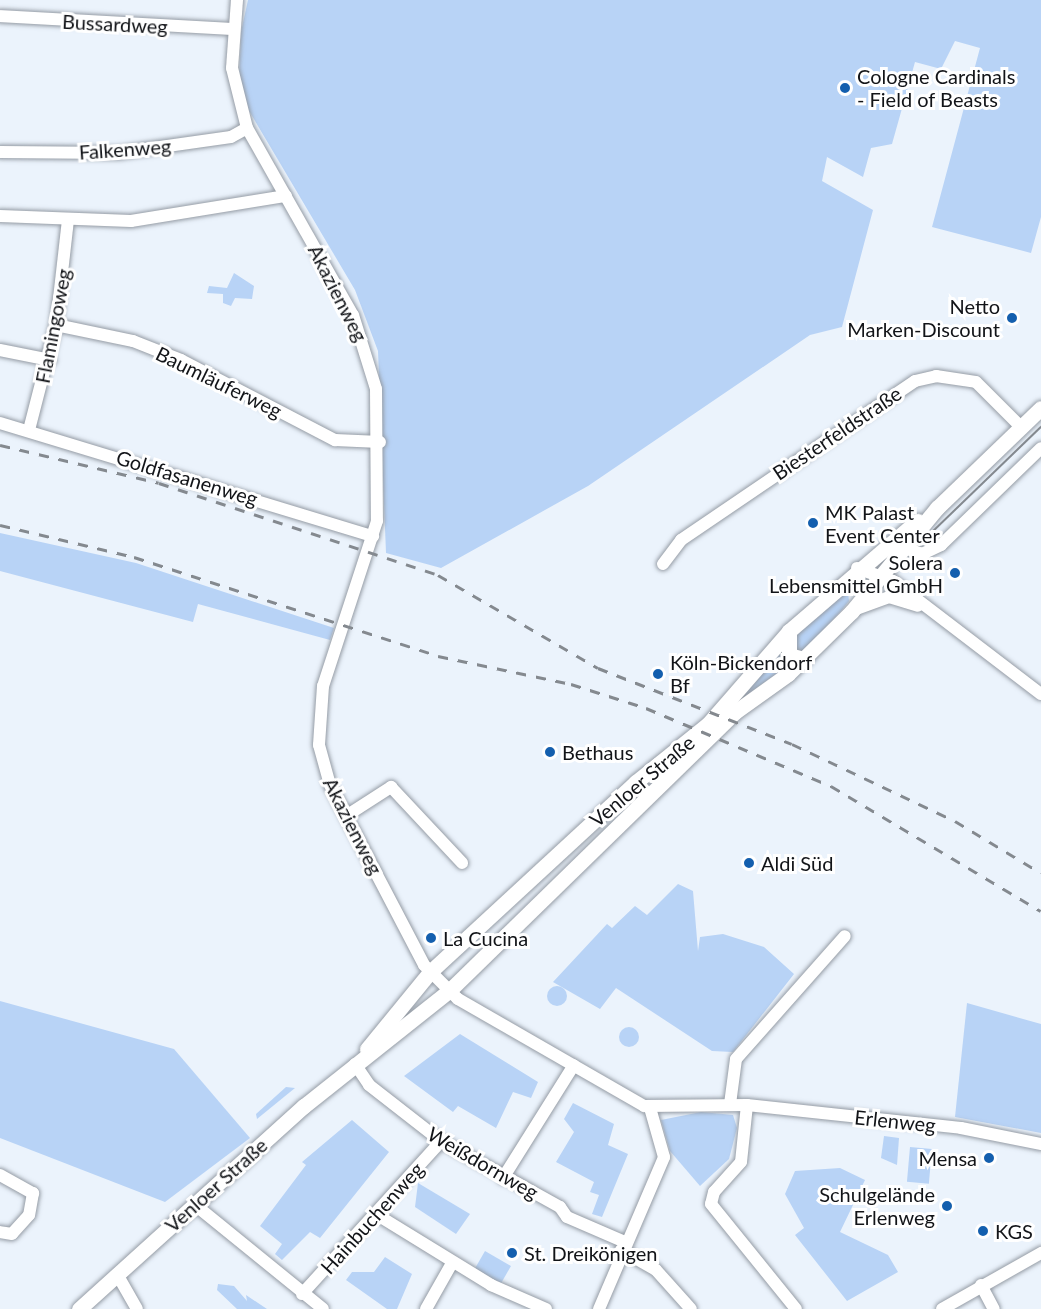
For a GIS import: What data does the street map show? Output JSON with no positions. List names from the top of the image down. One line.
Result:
{"streets":{"main road":["Venloer Straße"],"street":["Bussardweg","Falkenweg","Akazienweg","Flamingoweg","Baumläuferweg","Biesterfeldstraße","Goldfasanenweg","Erlenweg","Weißdornweg","Hainbuchenweg"]},"crossings":[["Bussardweg","Akazienweg"],["Falkenweg","Akazienweg"],["Akazienweg","Baumläuferweg"],["Akazienweg","Goldfasanenweg"],["Akazienweg","Venloer Straße"],["Flamingoweg","Baumläuferweg"],["Flamingoweg","Goldfasanenweg"],["Biesterfeldstraße","Venloer Straße"],["Venloer Straße","Weißdornweg"],["Weißdornweg","Hainbuchenweg"]],"places":["Cologne Cardinals - Field of Beasts","Netto Marken-Discount","MK Palast Event Center","Solera Lebensmittel GmbH","Köln-Bickendorf Bf","Bethaus","Aldi Süd","La Cucina","Mensa","Schulgelände Erlenweg","KGS","St. Dreikönigen"]}
